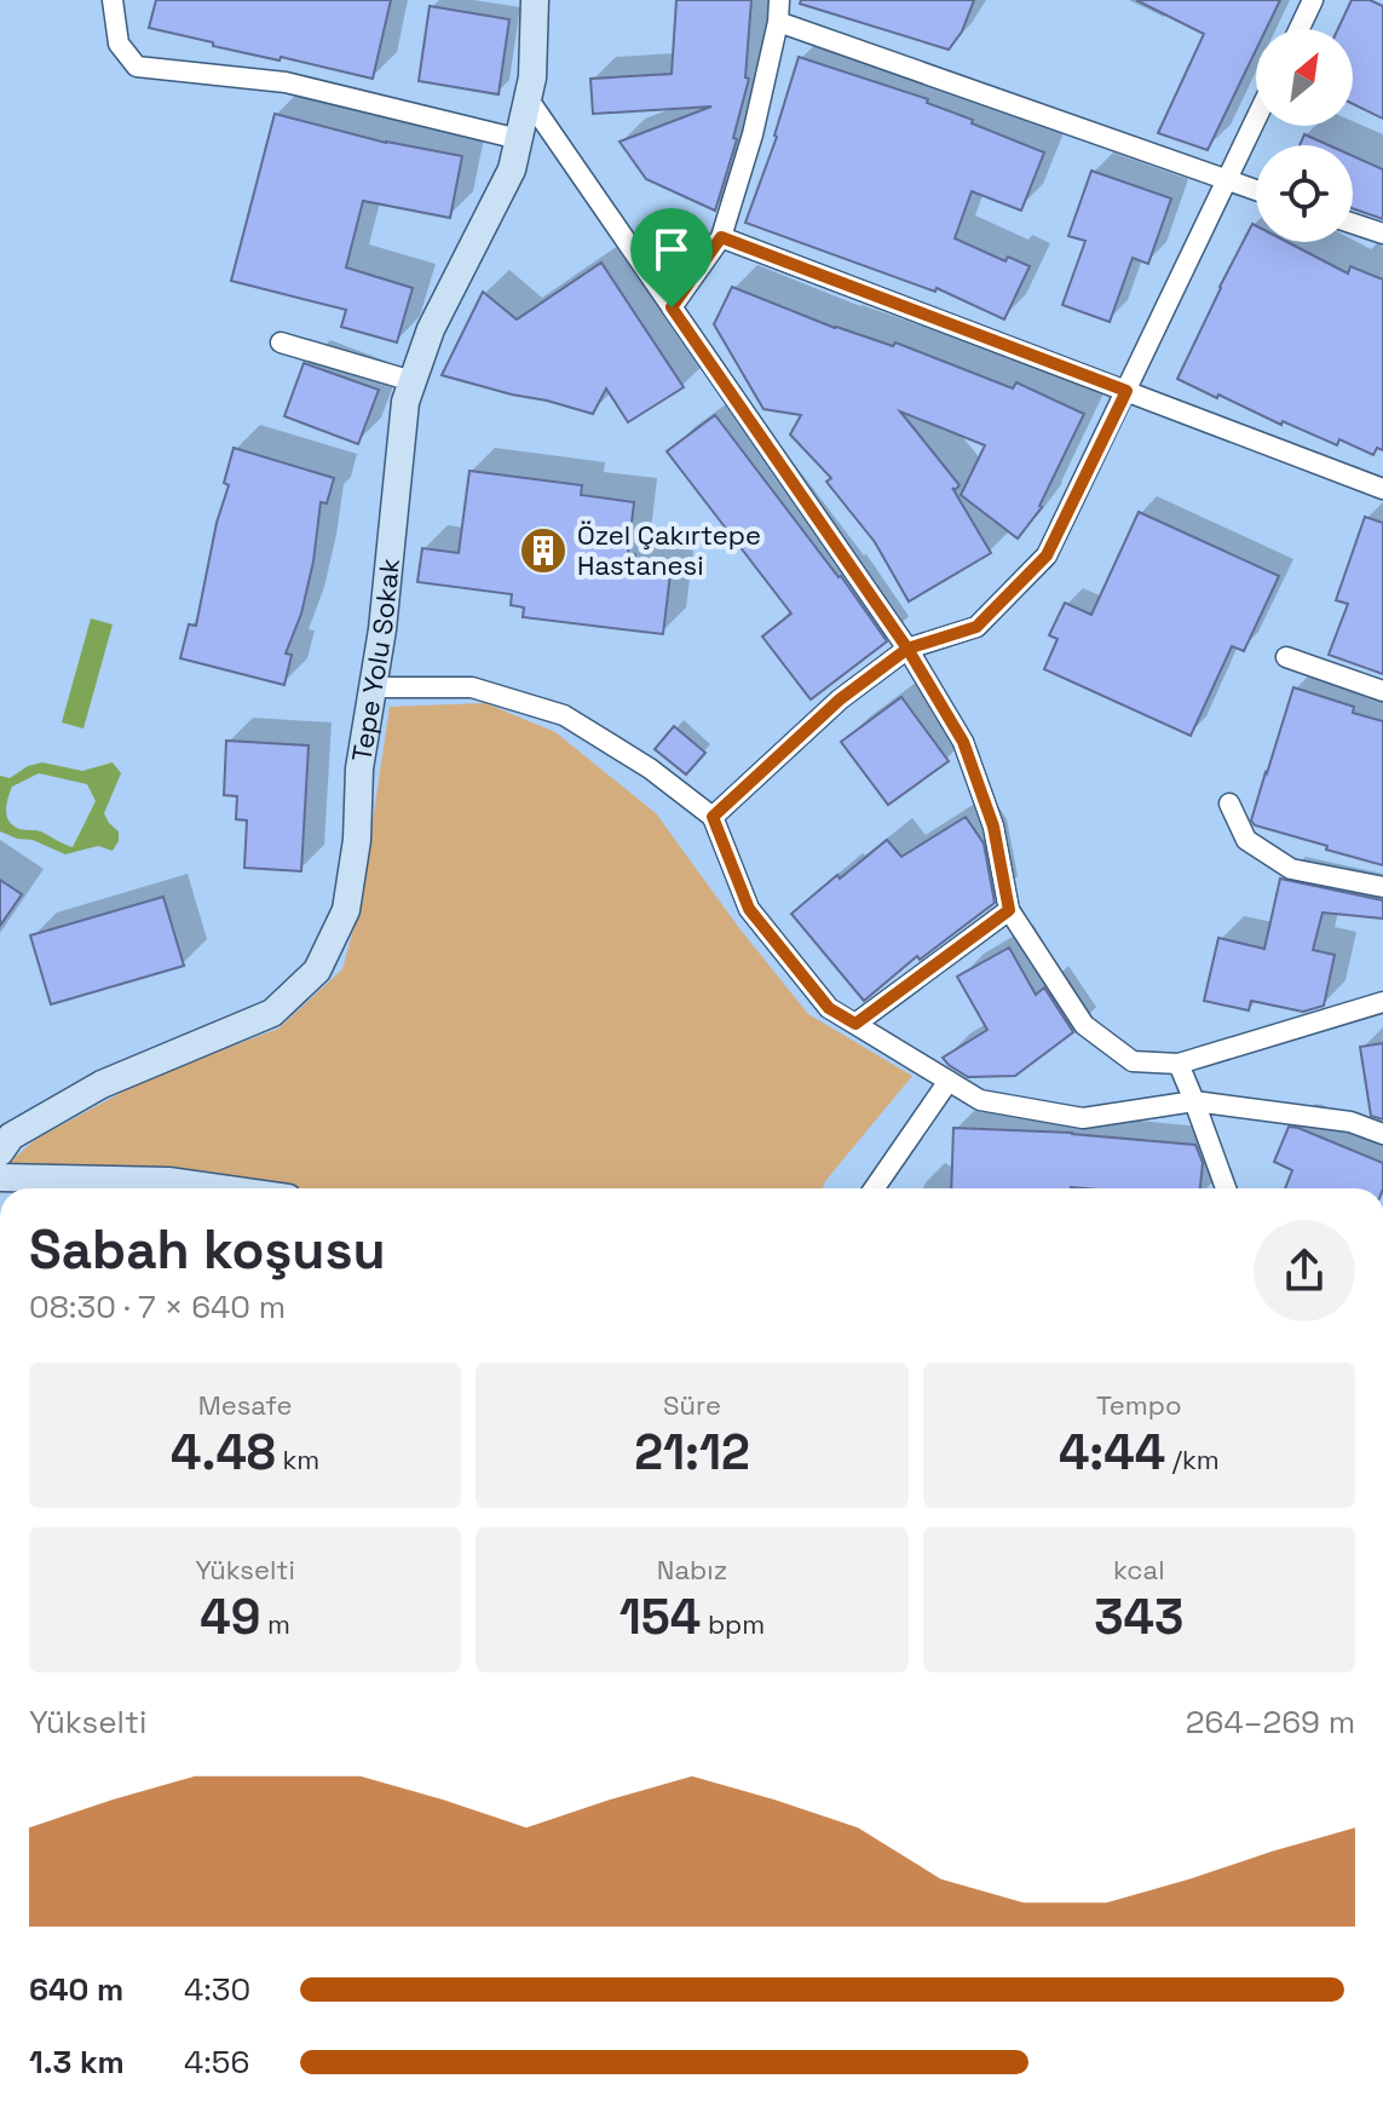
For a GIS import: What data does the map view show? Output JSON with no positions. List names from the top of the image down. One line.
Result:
{"streets":{"street":["Tepe Yolu Sokak"]},"places":{"building":["Özel Çakırtepe Hastanesi"]},"north":"top right","page":{"heading":["Sabah koşusu","08:30 · 7 × 640 m"],"stats":[["Mesafe","4.48 km"],["Süre","21:12"],["Tempo","4:44 /km"],["Yükselti","49 m"],["Nabız","154 bpm"],["kcal","343"]],"chart":["Yükselti","264–269 m"],"list":[{"name":"640 m","note":"4:30"},{"name":"1.3 km","note":"4:56"}]}}
